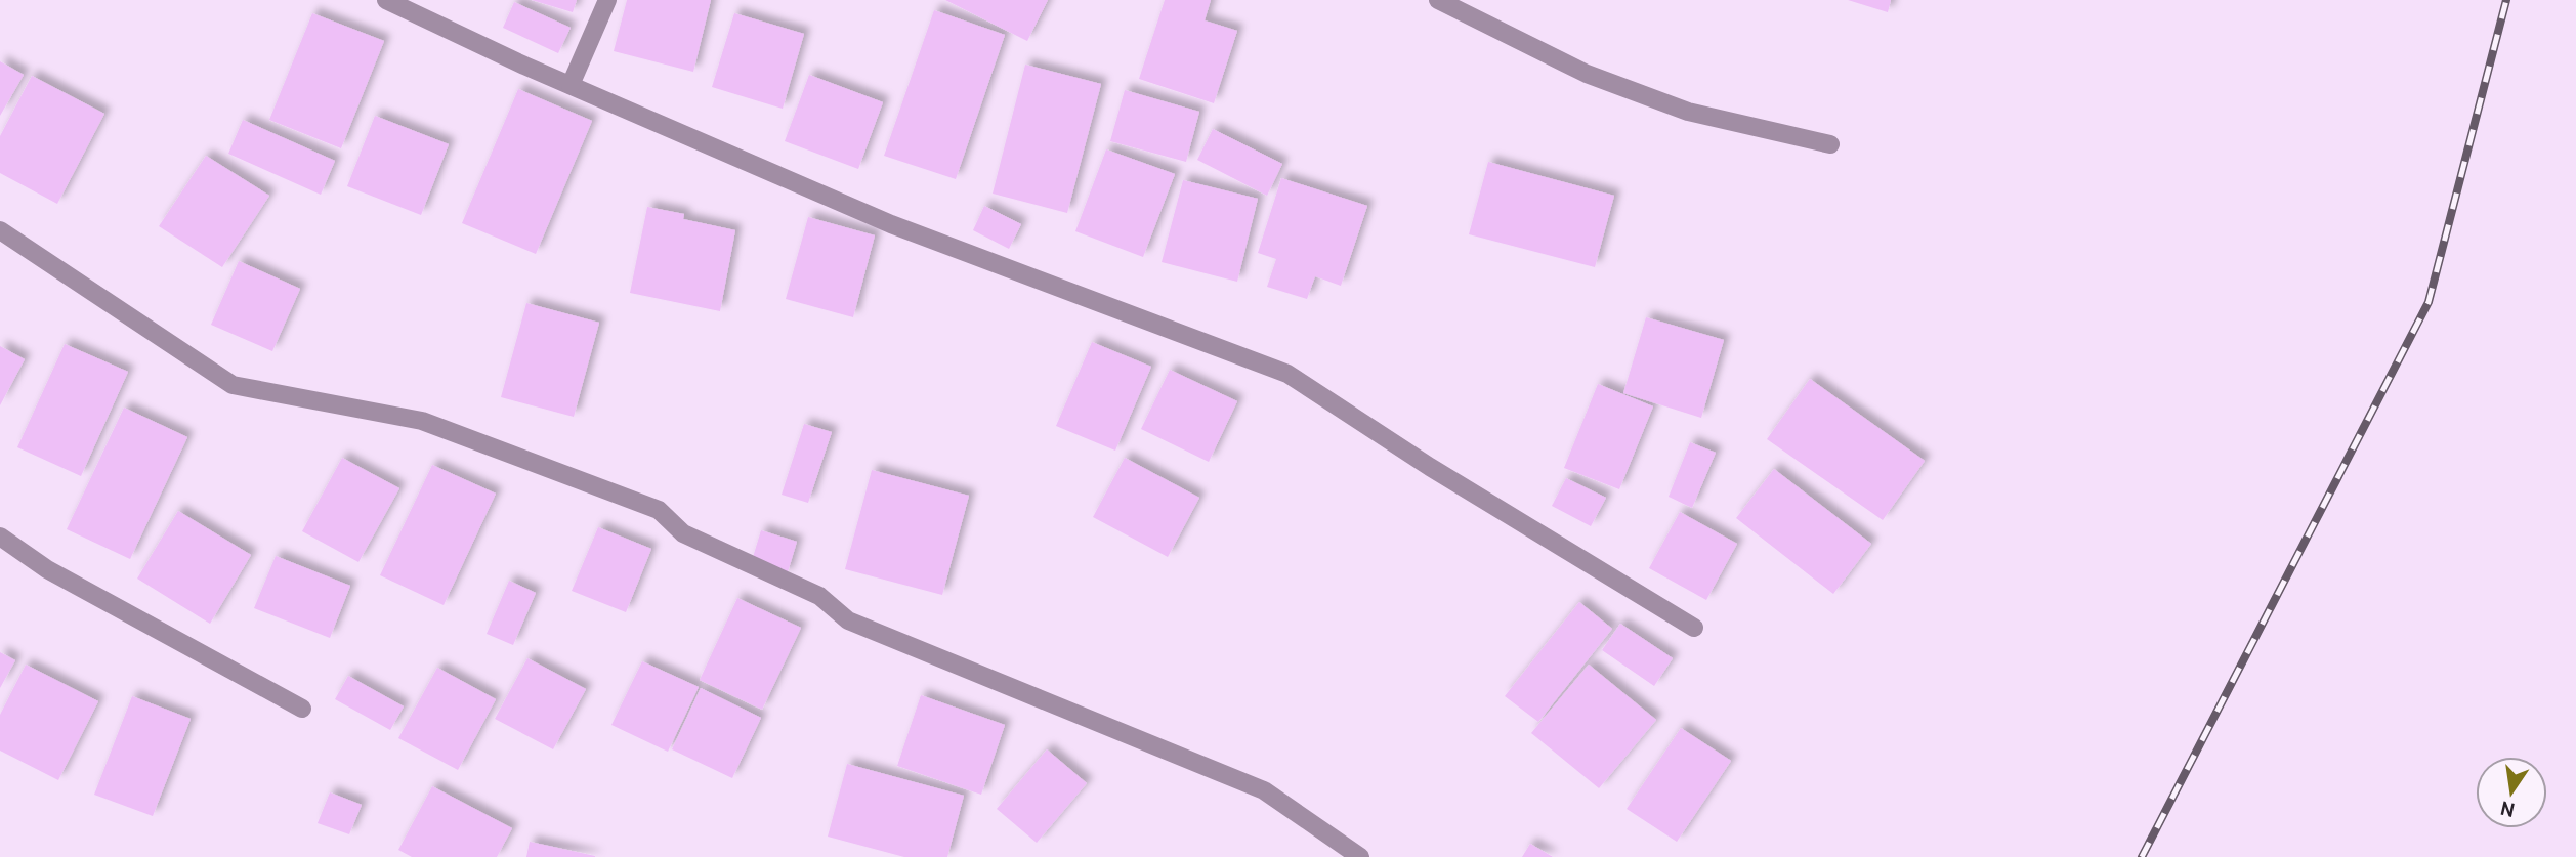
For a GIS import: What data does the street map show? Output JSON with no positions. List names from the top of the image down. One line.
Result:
{"north":"bottom"}
